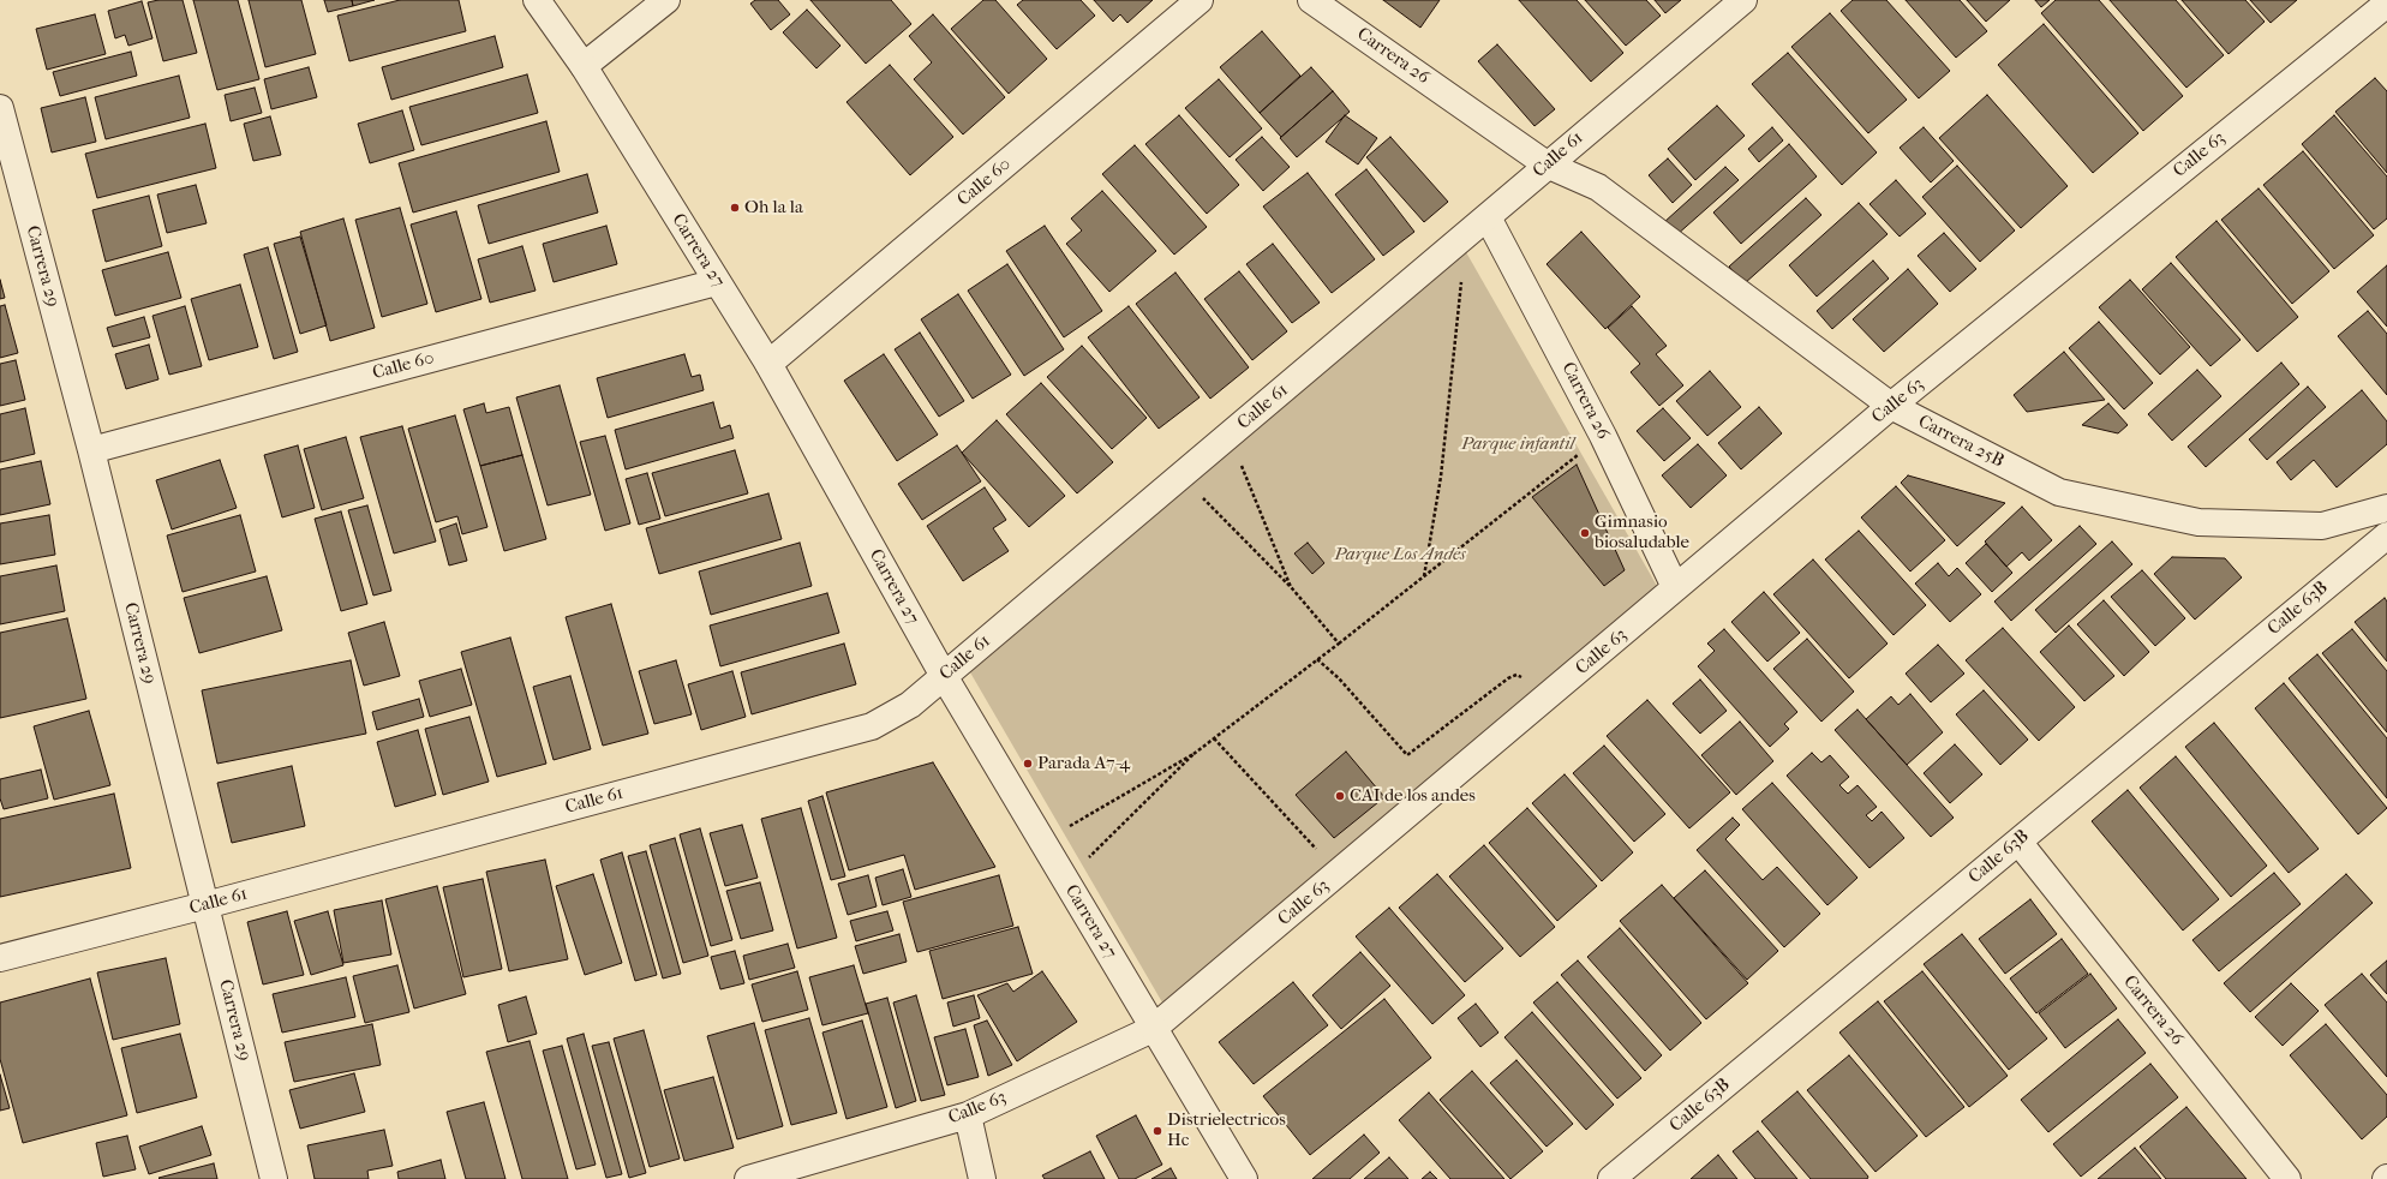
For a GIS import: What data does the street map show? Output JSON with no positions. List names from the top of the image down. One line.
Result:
{"streets":{"street":["Carrera 26","Calle 61","Calle 63","Calle 60","Carrera 27","Carrera 29","Carrera 25B","Calle 63B"]},"crossings":[["Carrera 26","Calle 61"],["Carrera 26","Calle 63"],["Carrera 26","Carrera 25B"],["Carrera 26","Calle 63B"],["Calle 61","Carrera 27"],["Calle 61","Carrera 29"],["Calle 63","Carrera 27"],["Calle 63","Carrera 25B"],["Calle 60","Carrera 27"],["Calle 60","Carrera 29"]],"parks":["Parque infantil","Parque Los Andes"],"places":["Oh la la","Gimnasio biosaludable","Parada A7-4","CAI de los andes","Distrielectricos Hc"]}
